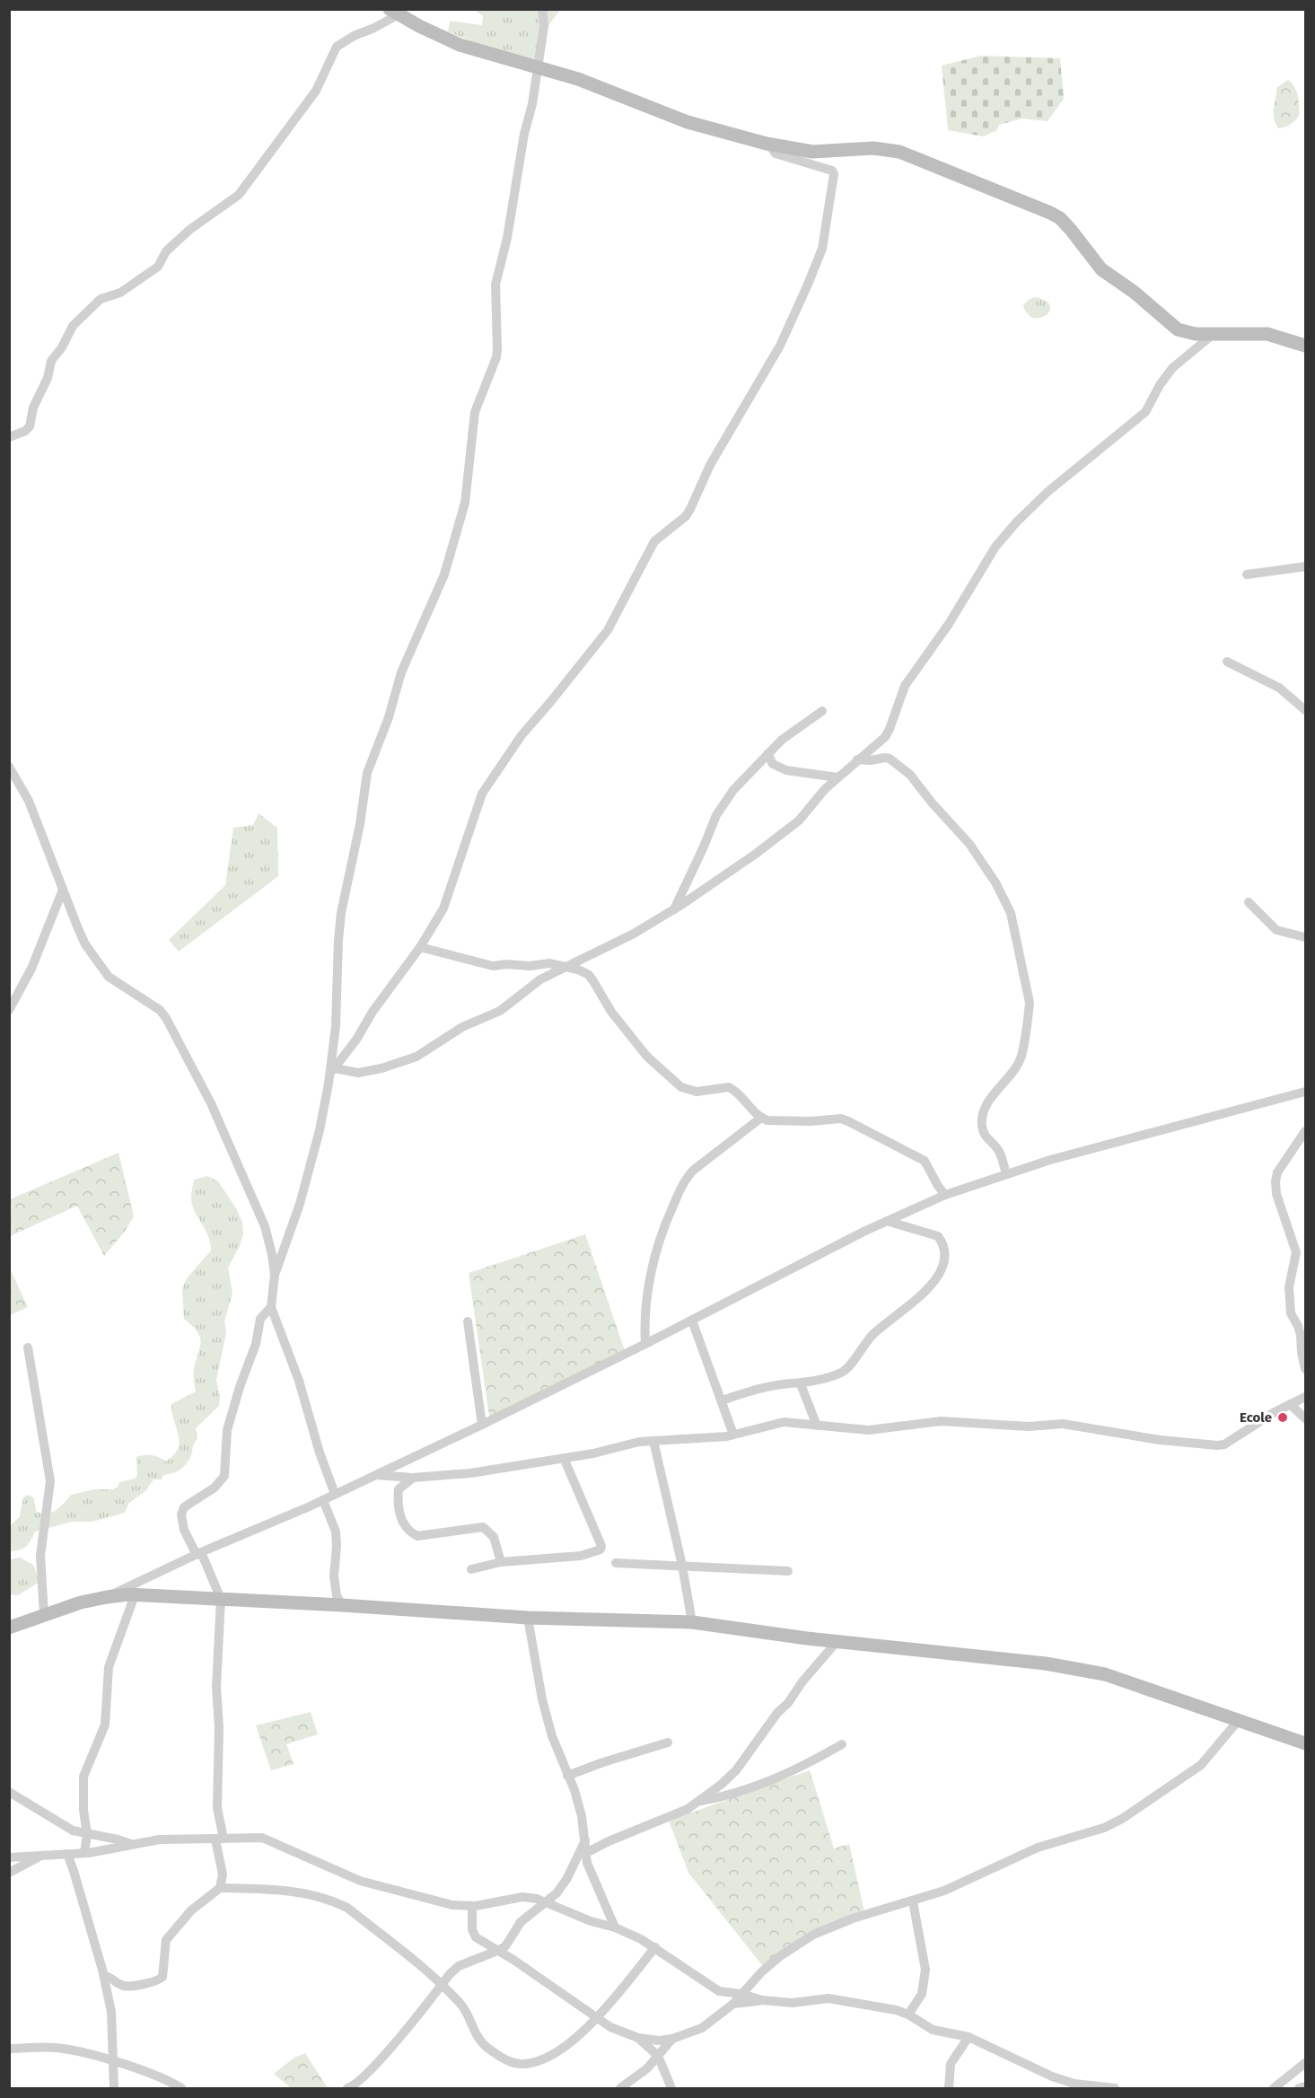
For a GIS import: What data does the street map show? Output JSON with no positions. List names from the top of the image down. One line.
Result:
{"places":["Ecole"]}
